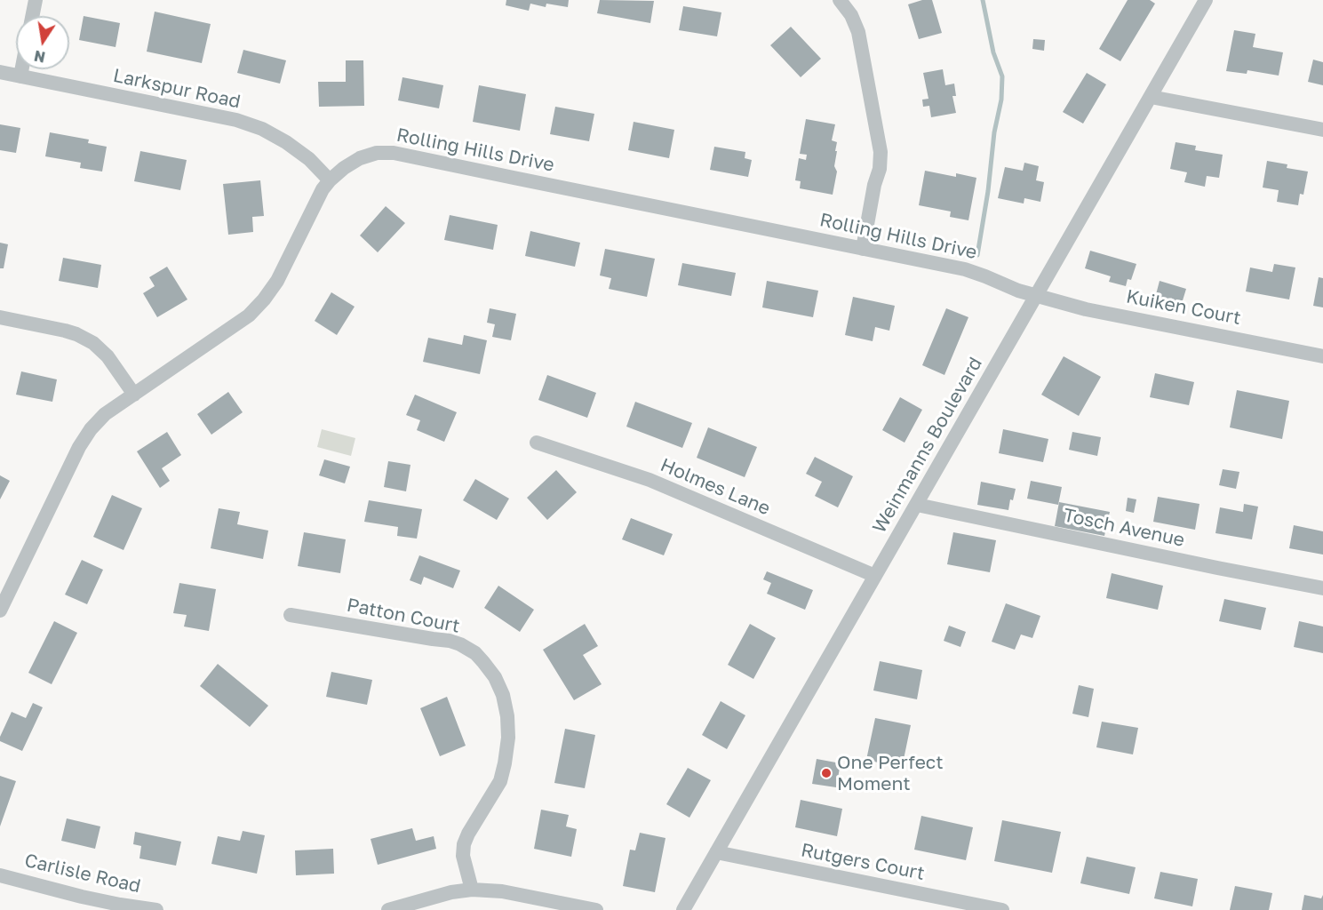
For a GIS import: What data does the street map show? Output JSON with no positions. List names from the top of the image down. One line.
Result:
{"streets":{"street":["Larkspur Road","Rolling Hills Drive","Kuiken Court","Weinmanns Boulevard","Holmes Lane","Tosch Avenue","Patton Court","Rutgers Court","Carlisle Road"]},"crossings":[["Larkspur Road","Rolling Hills Drive"],["Rolling Hills Drive","Kuiken Court"],["Rolling Hills Drive","Weinmanns Boulevard"],["Kuiken Court","Weinmanns Boulevard"],["Weinmanns Boulevard","Holmes Lane"],["Weinmanns Boulevard","Tosch Avenue"],["Weinmanns Boulevard","Rutgers Court"]],"places":["One Perfect Moment"],"north":"bottom"}
